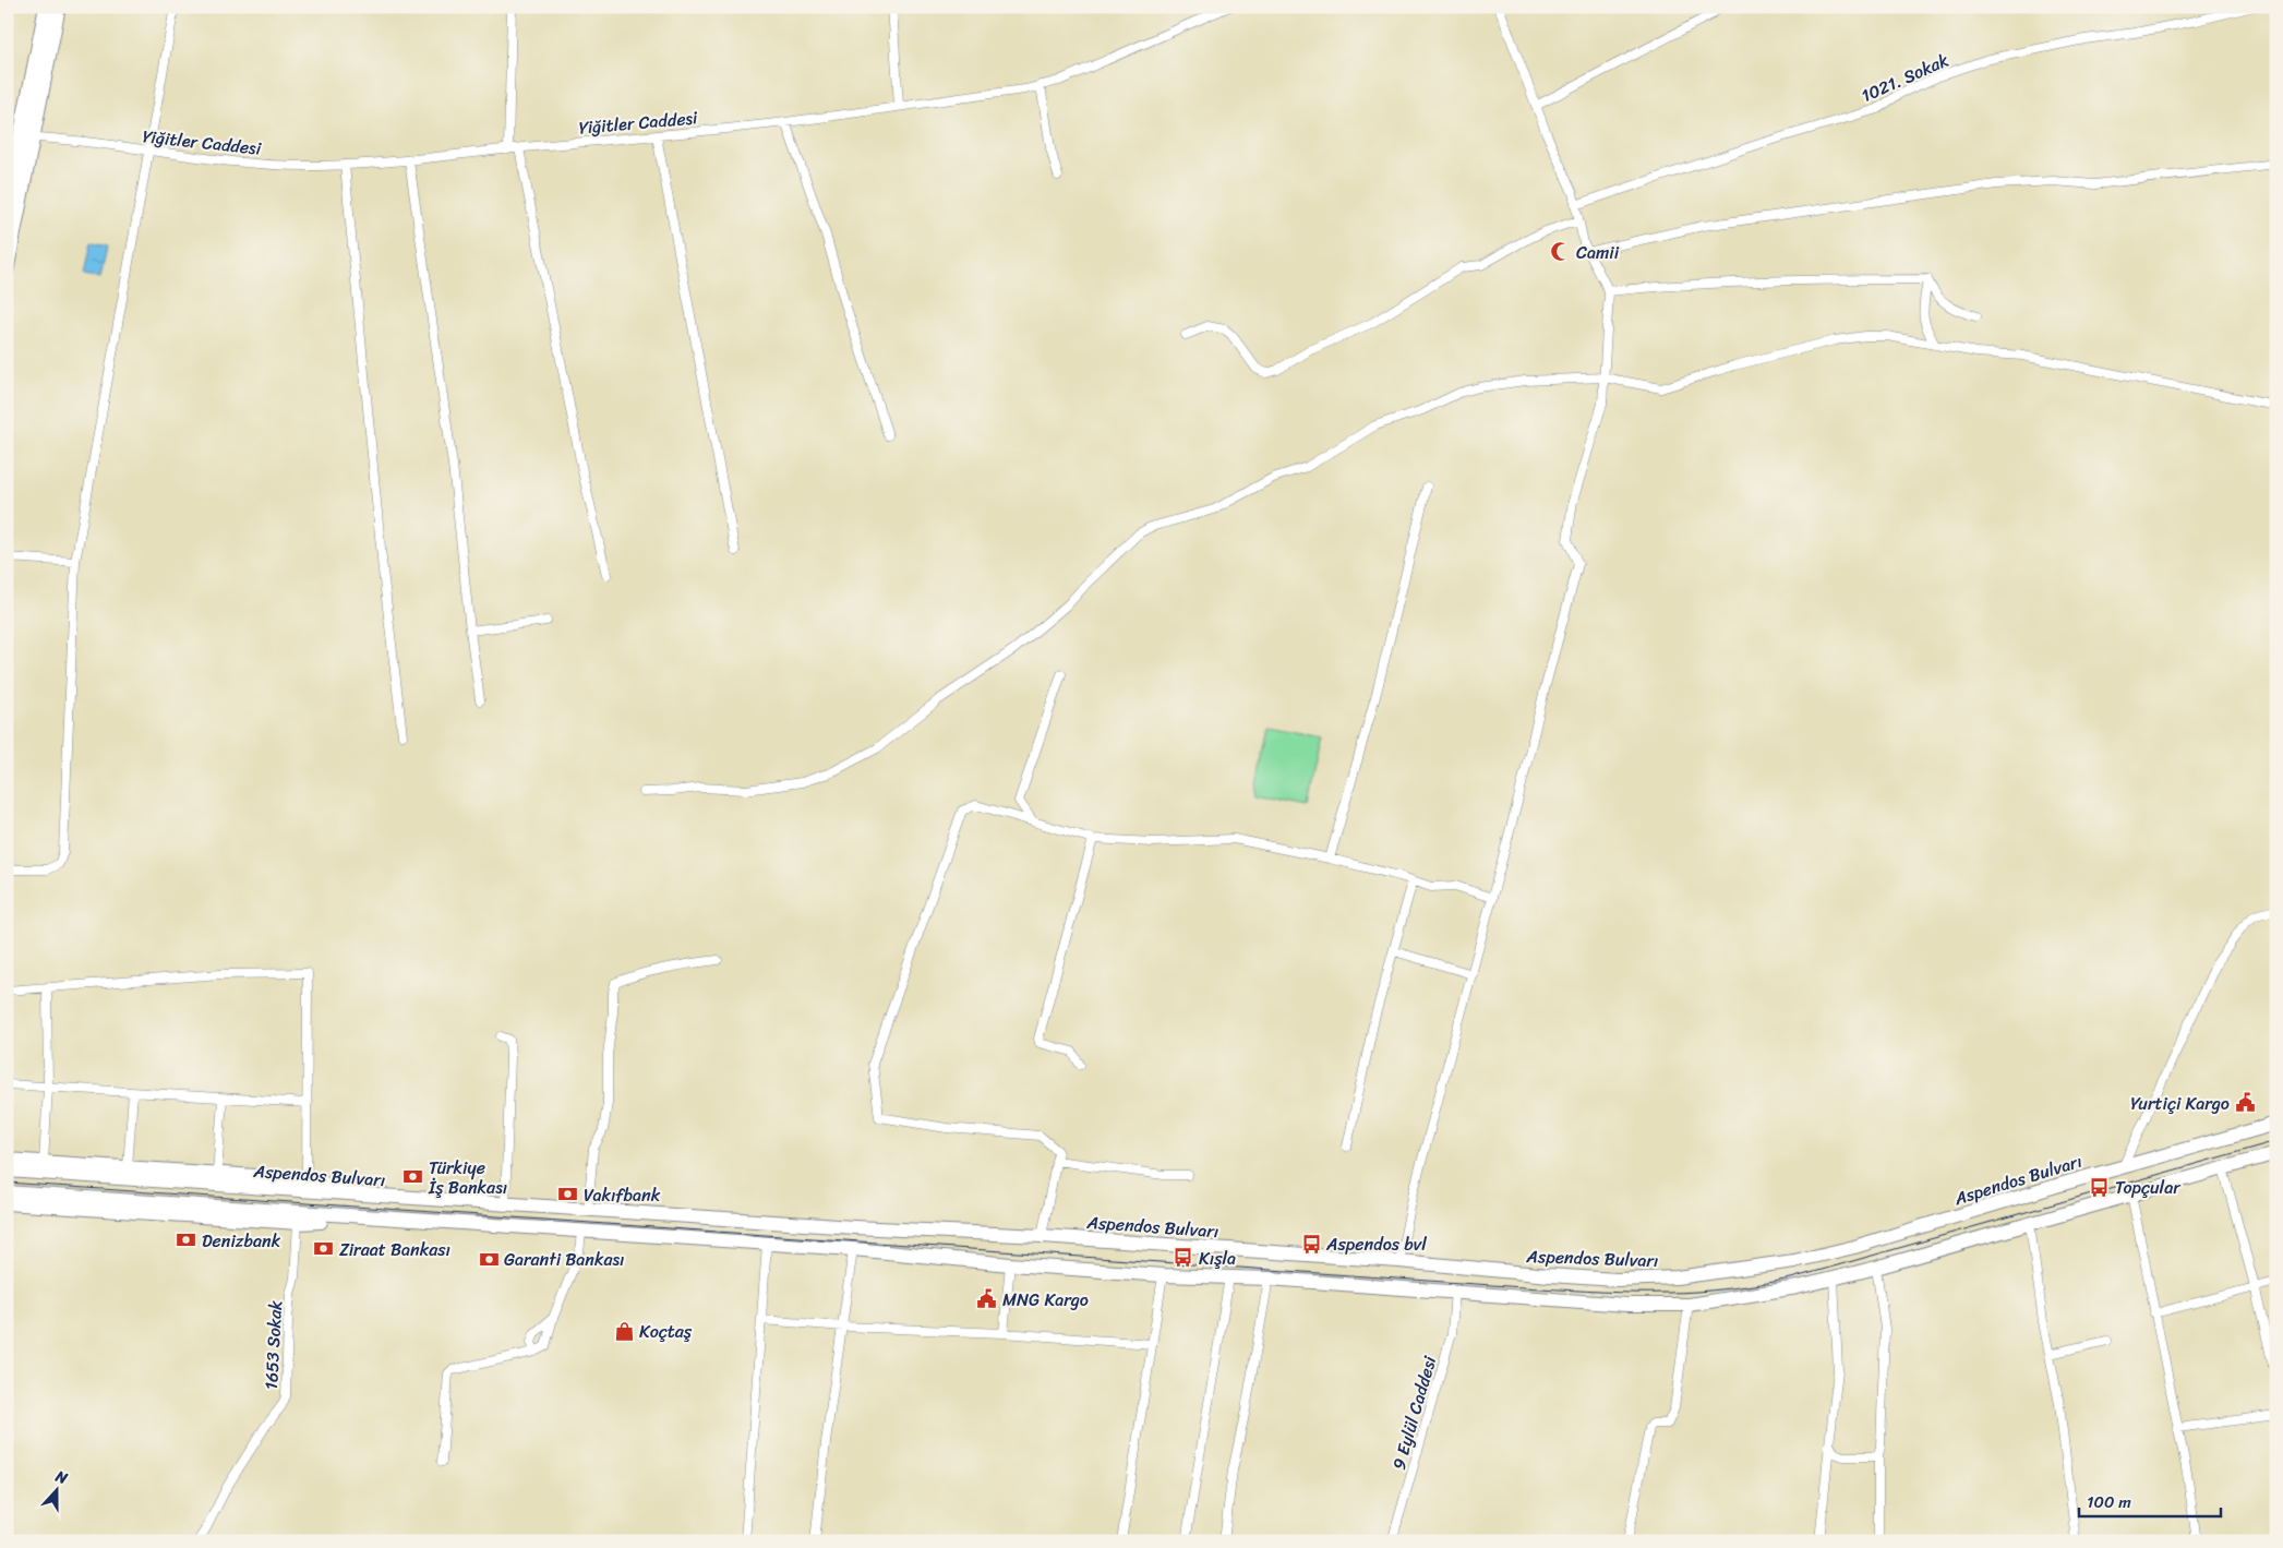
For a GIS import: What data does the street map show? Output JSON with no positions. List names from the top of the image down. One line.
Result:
{"streets":{"main road":["Aspendos Bulvarı"],"street":["1021. Sokak","Yiğitler Caddesi","1653 Sokak","9 Eylül Caddesi"]},"places":{"mosque":["Camii"],"public building":["Yurtiçi Kargo","MNG Kargo"],"bank":["Türkiye İş Bankası","Vakıfbank","Denizbank","Ziraat Bankası","Garanti Bankası"],"bus stop":["Topçular","Aspendos bvl","Kışla"],"shop":["Koçtaş"]},"scale_bar":"100 m","north":"top"}
